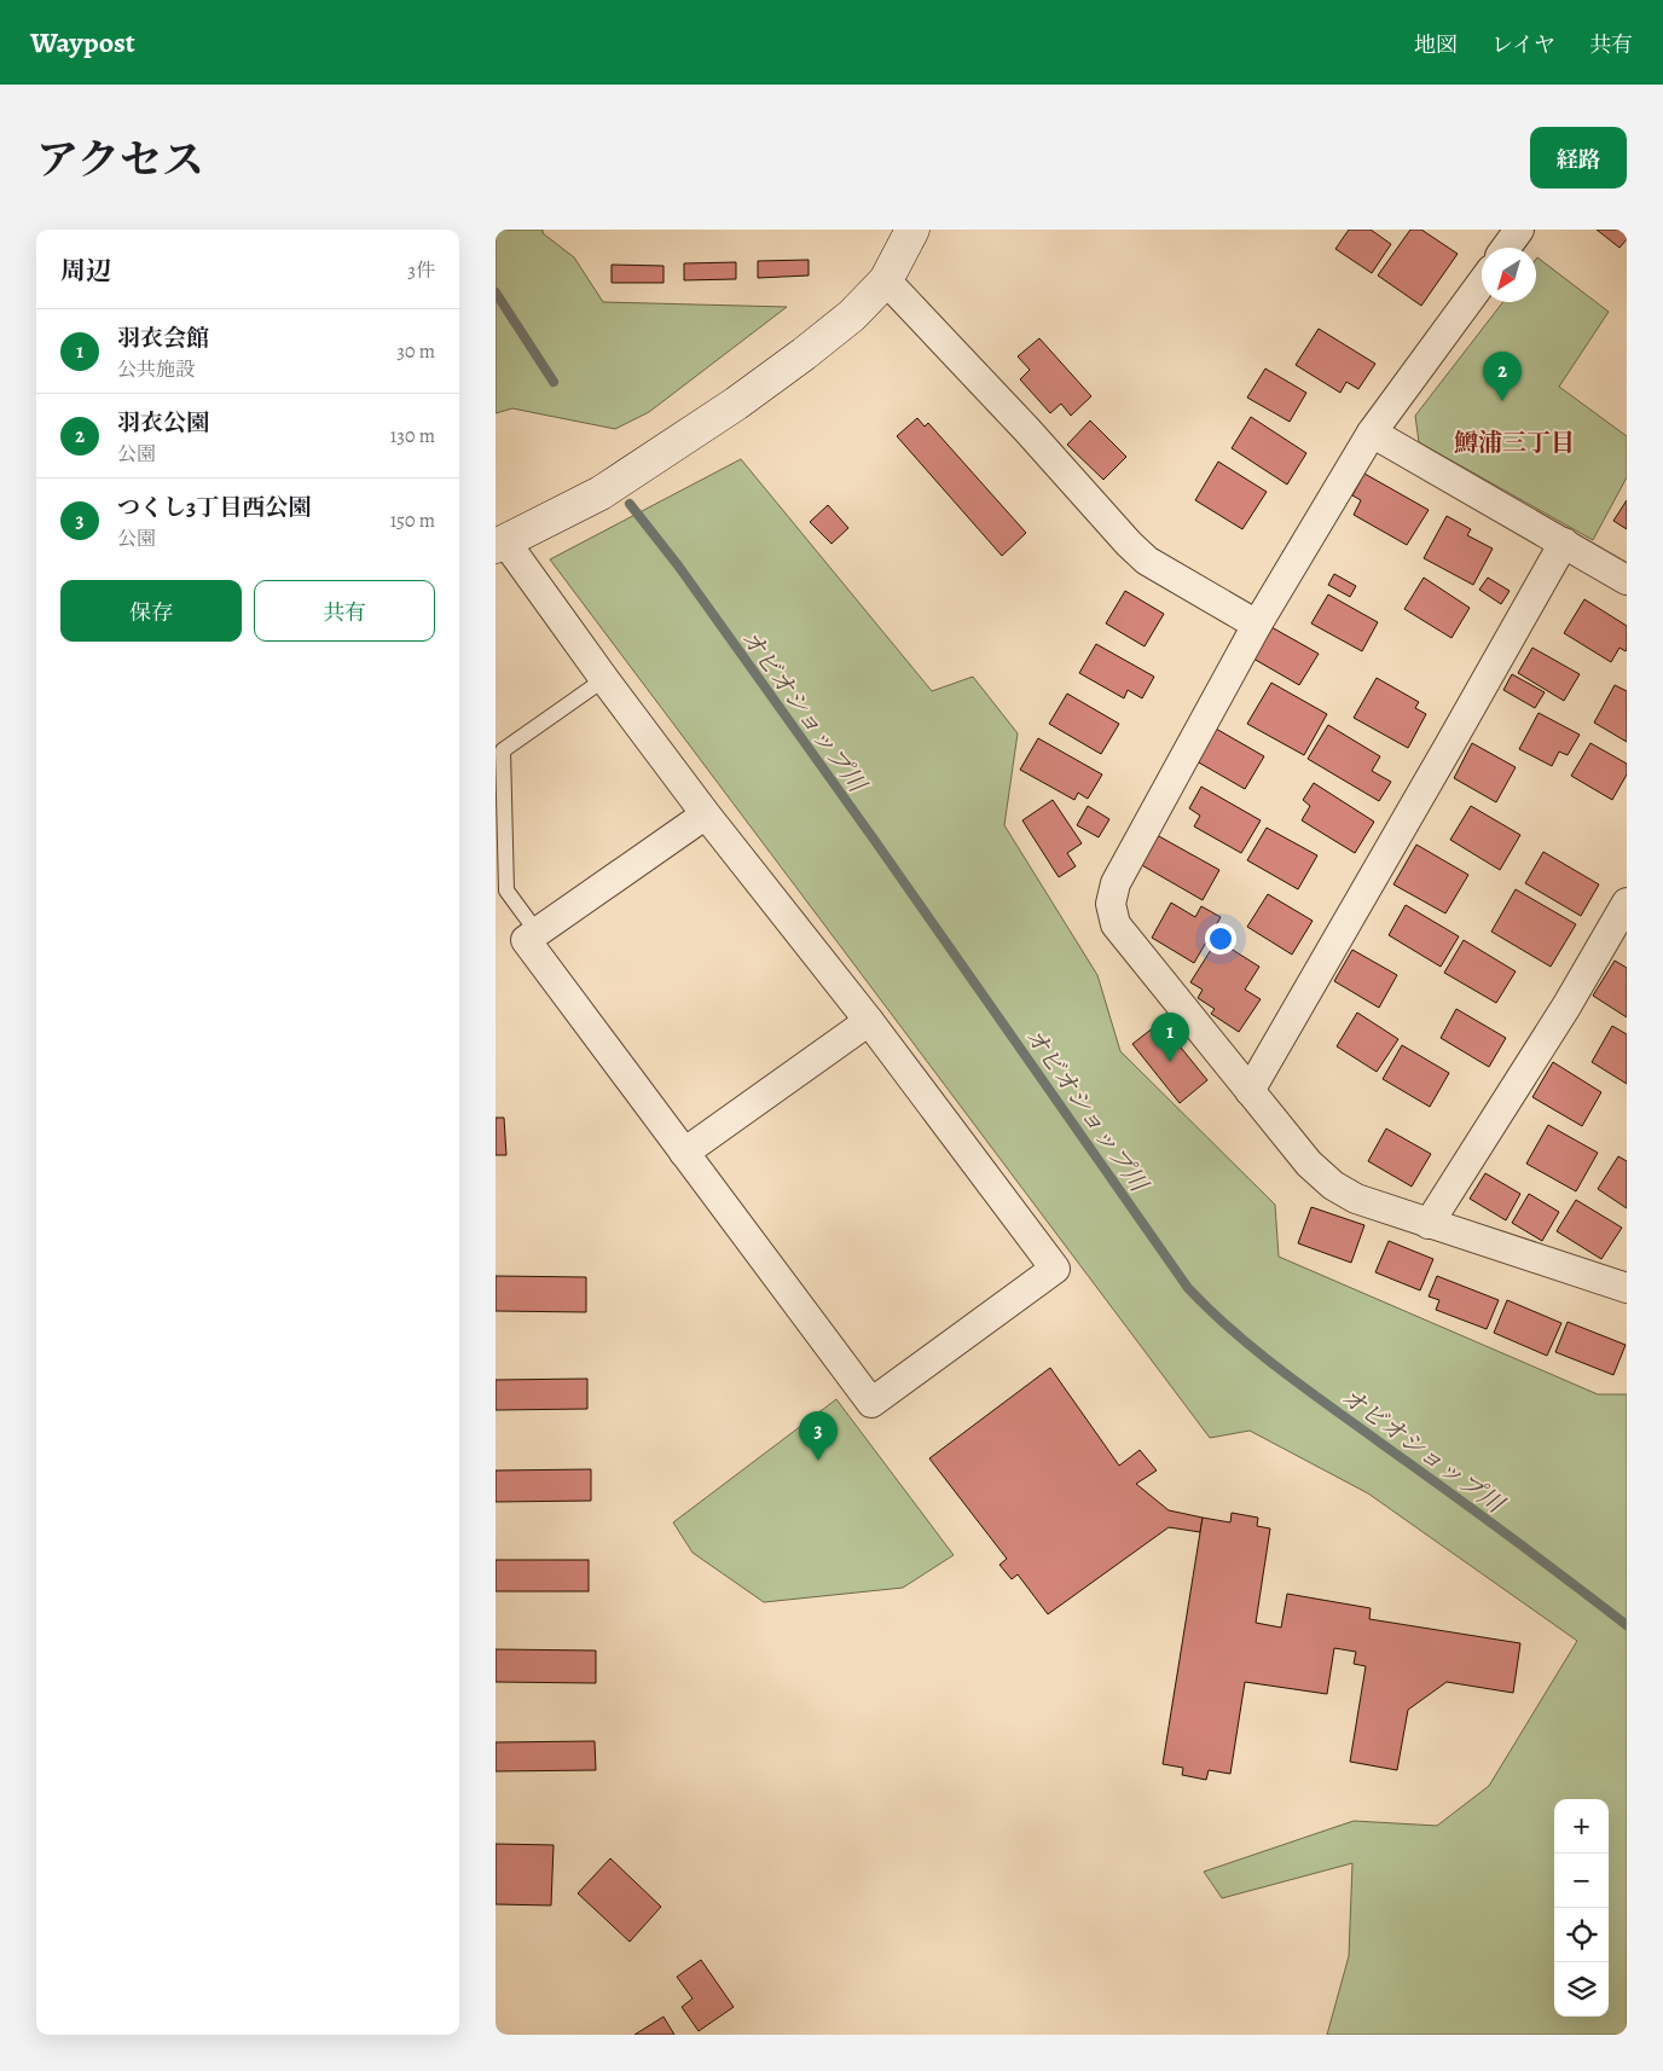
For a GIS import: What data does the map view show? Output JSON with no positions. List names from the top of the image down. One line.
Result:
{"districts":["鱒浦三丁目"],"water":["オビオショップ川"],"north":"bottom left","page":{"header":"Waypost","nav":["地図","レイヤ","共有"],"title":"アクセス","buttons":["経路",["保存","共有"]],"heading":["周辺","3件"],"list":[{"mark":"1","name":"羽衣会館","note":"公共施設","value":"30 m"},{"mark":"2","name":"羽衣公園","note":"公園","value":"130 m"},{"mark":"3","name":"つくし3丁目西公園","note":"公園","value":"150 m"}],"pins":["2","1","3"],"map_buttons":["+","−"]}}
